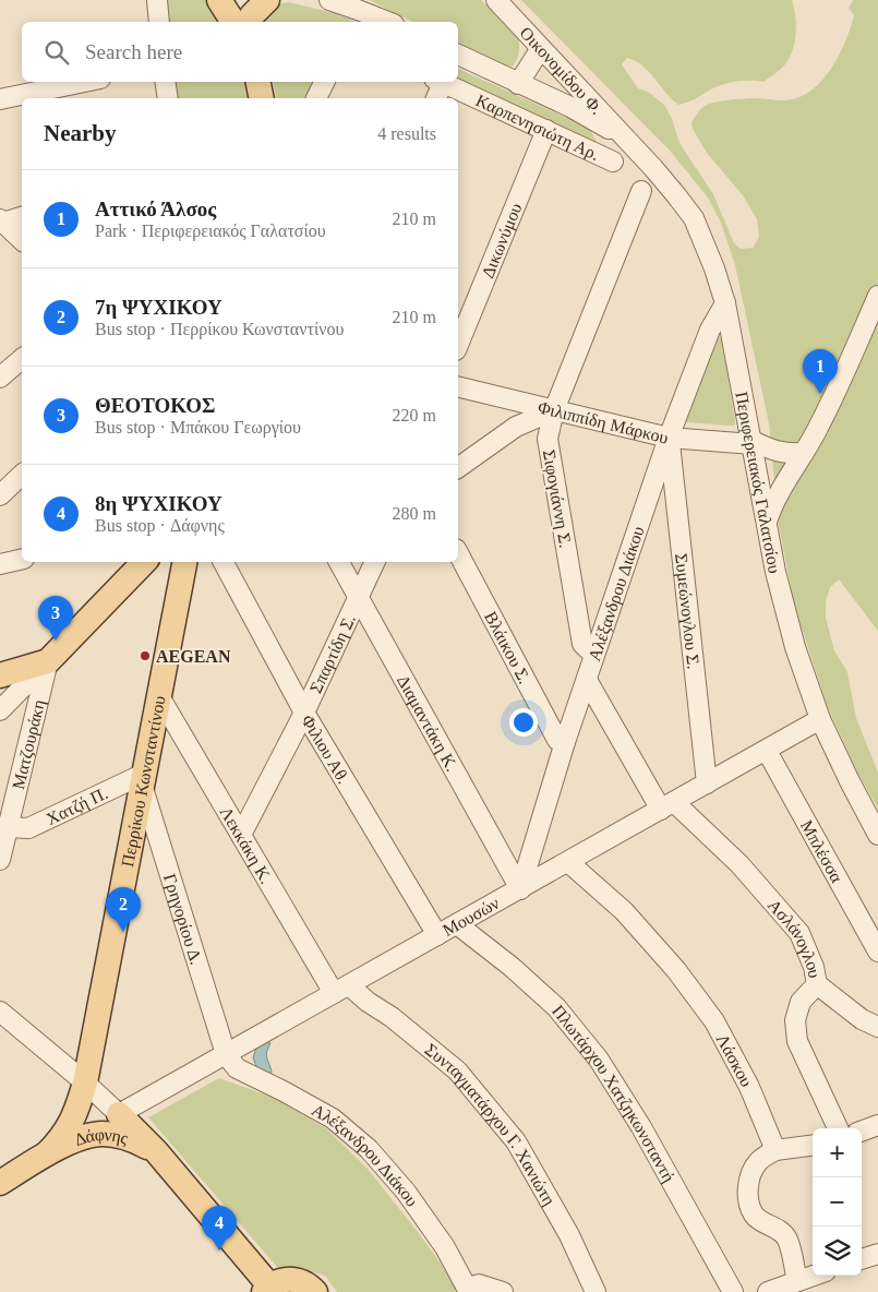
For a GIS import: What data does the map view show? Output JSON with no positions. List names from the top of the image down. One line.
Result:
{"streets":{"main road":["Περρίκου Κωνσταντίνου","Δάφνης"],"street":["Οικονομίδου Φ.","Καρπενησιώτη Αρ.","Δικωνύμου","Φιλιππίδη Μάρκου","Περιφερειακός Γαλατσίου","Σιφογιάννη Σ.","Αλέξανδρου Διάκου","Συμεώνογλου Σ.","Βλάικου Σ.","Σπαρτίδη Σ.","Διαμαντάκη Κ.","Ματζουράκη","Φιλιου Αθ.","Χατζή Π.","Λεκκάκη Κ.","Μπλέσσα","Μουσών","Γρηγορίου Δ.","Ασλάνογλου","Λάσκου","Πλωτάρχου Χατζηκωνσταντή","Συνταγματάρχου Γ. Χανιώτη"]},"crossings":[["Οικονομίδου Φ.","Καρπενησιώτη Αρ."],["Οικονομίδου Φ.","Περιφερειακός Γαλατσίου"],["Καρπενησιώτη Αρ.","Δικωνύμου"],["Καρπενησιώτη Αρ.","Περιφερειακός Γαλατσίου"],["Φιλιππίδη Μάρκου","Περιφερειακός Γαλατσίου"],["Φιλιππίδη Μάρκου","Σιφογιάννη Σ."],["Φιλιππίδη Μάρκου","Αλέξανδρου Διάκου"],["Φιλιππίδη Μάρκου","Συμεώνογλου Σ."],["Περιφερειακός Γαλατσίου","Αλέξανδρου Διάκου"],["Περιφερειακός Γαλατσίου","Μουσών"],["Σιφογιάννη Σ.","Αλέξανδρου Διάκου"],["Αλέξανδρου Διάκου","Συμεώνογλου Σ."],["Αλέξανδρου Διάκου","Βλάικου Σ."],["Αλέξανδρου Διάκου","Διαμαντάκη Κ."],["Αλέξανδρου Διάκου","Μουσών"],["Αλέξανδρου Διάκου","Γρηγορίου Δ."],["Συμεώνογλου Σ.","Μουσών"],["Σπαρτίδη Σ.","Διαμαντάκη Κ."],["Σπαρτίδη Σ.","Φιλιου Αθ."],["Σπαρτίδη Σ.","Λεκκάκη Κ."],["Διαμαντάκη Κ.","Μουσών"],["Ματζουράκη","Χατζή Π."],["Φιλιου Αθ.","Μουσών"],["Περρίκου Κωνσταντίνου","Χατζή Π."],["Περρίκου Κωνσταντίνου","Λεκκάκη Κ."],["Περρίκου Κωνσταντίνου","Γρηγορίου Δ."],["Περρίκου Κωνσταντίνου","Δάφνης"],["Χατζή Π.","Γρηγορίου Δ."],["Λεκκάκη Κ.","Μουσών"],["Λεκκάκη Κ.","Συνταγματάρχου Γ. Χανιώτη"],["Μπλέσσα","Μουσών"],["Μουσών","Γρηγορίου Δ."],["Μουσών","Ασλάνογλου"],["Μουσών","Λάσκου"],["Μουσών","Πλωτάρχου Χατζηκωνσταντή"],["Μουσών","Συνταγματάρχου Γ. Χανιώτη"],["Μουσών","Δάφνης"]],"places":["AEGEAN"],"page":{"search":"Search here","heading":["Nearby","4 results"],"list":[{"mark":"1","name":"Αττικό Άλσος","note":"Park · Περιφερειακός Γαλατσίου","value":"210 m"},{"mark":"2","name":"7η ΨΥΧΙΚΟΥ","note":"Bus stop · Περρίκου Κωνσταντίνου","value":"210 m"},{"mark":"3","name":"ΘΕΟΤΟΚΟΣ","note":"Bus stop · Μπάκου Γεωργίου","value":"220 m"},{"mark":"4","name":"8η ΨΥΧΙΚΟΥ","note":"Bus stop · Δάφνης","value":"280 m"}],"pins":["1","3","2","4"],"map_buttons":["+","−"]}}
